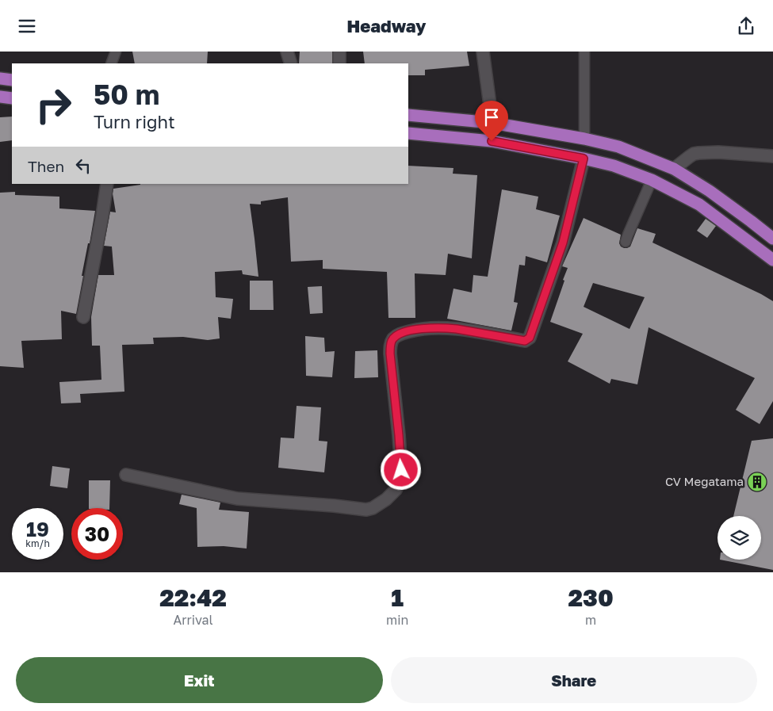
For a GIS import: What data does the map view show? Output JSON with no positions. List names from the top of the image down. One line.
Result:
{"places":{"building":["CV Megatama"]},"page":{"header":"Headway","turn":["50 m","Turn right"],"then":"Then","speed":"19 km/h","limit":"30","eta":["22:42","Arrival","1","min","230","m"],"buttons":["Exit","Share"]}}
